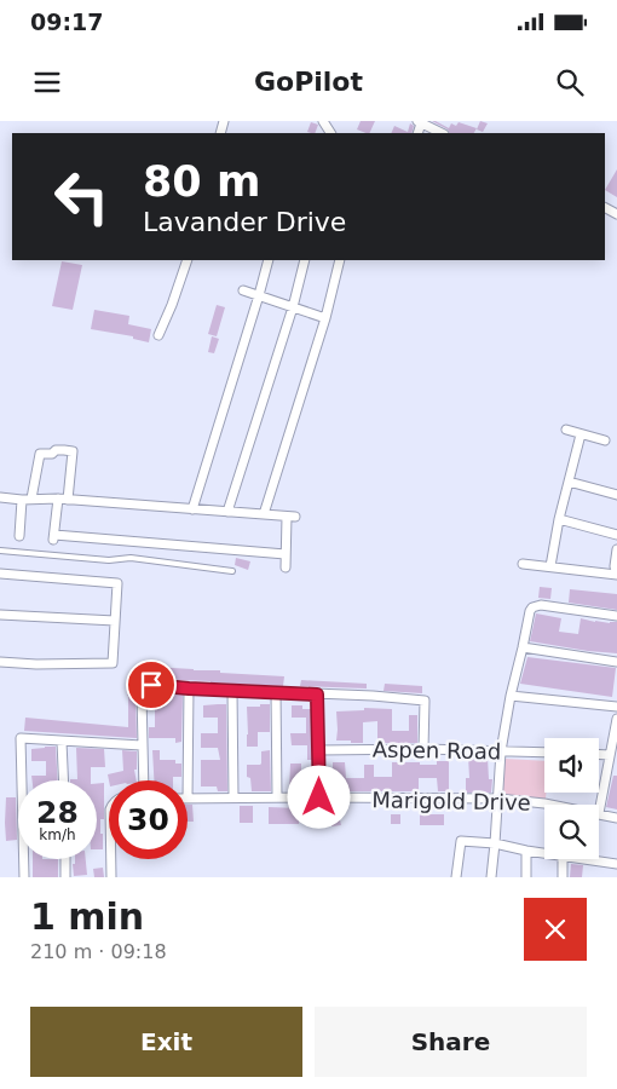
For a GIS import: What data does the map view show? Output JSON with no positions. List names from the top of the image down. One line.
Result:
{"streets":{"street":["Aspen Road","Marigold Drive"]},"page":{"status":"09:17","header":"GoPilot","turn":["80 m","Lavander Drive"],"speed":"28 km/h","limit":"30","heading":["1 min","210 m · 09:18"],"buttons":["Exit","Share"]}}
